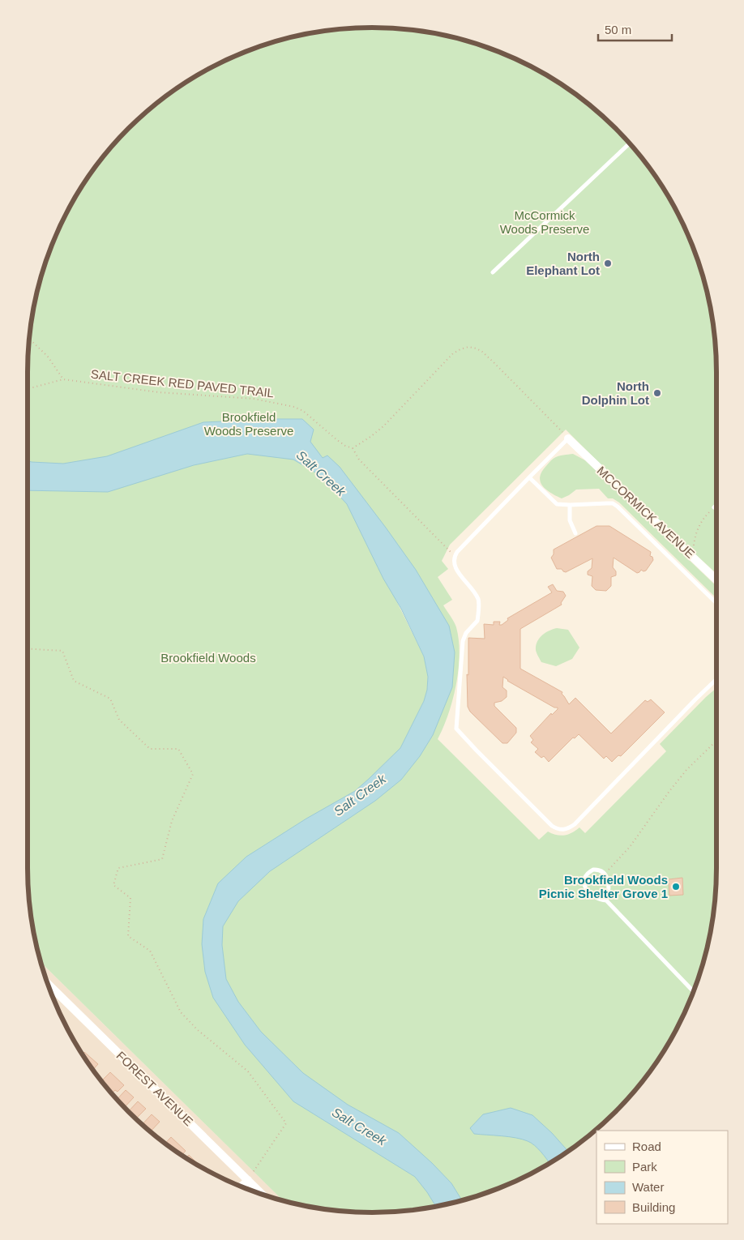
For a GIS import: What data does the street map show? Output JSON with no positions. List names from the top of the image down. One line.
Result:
{"streets":{"street":["MCCORMICK AVENUE","FOREST AVENUE"],"path":["SALT CREEK RED PAVED TRAIL"]},"water":["Salt Creek"],"parks":["McCormick Woods Preserve","Brookfield Woods Preserve","Brookfield Woods"],"places":["North Elephant Lot","North Dolphin Lot","Brookfield Woods Picnic Shelter Grove 1"],"legend":["Road","Park","Water","Building"],"scale_bar":"50 m"}
